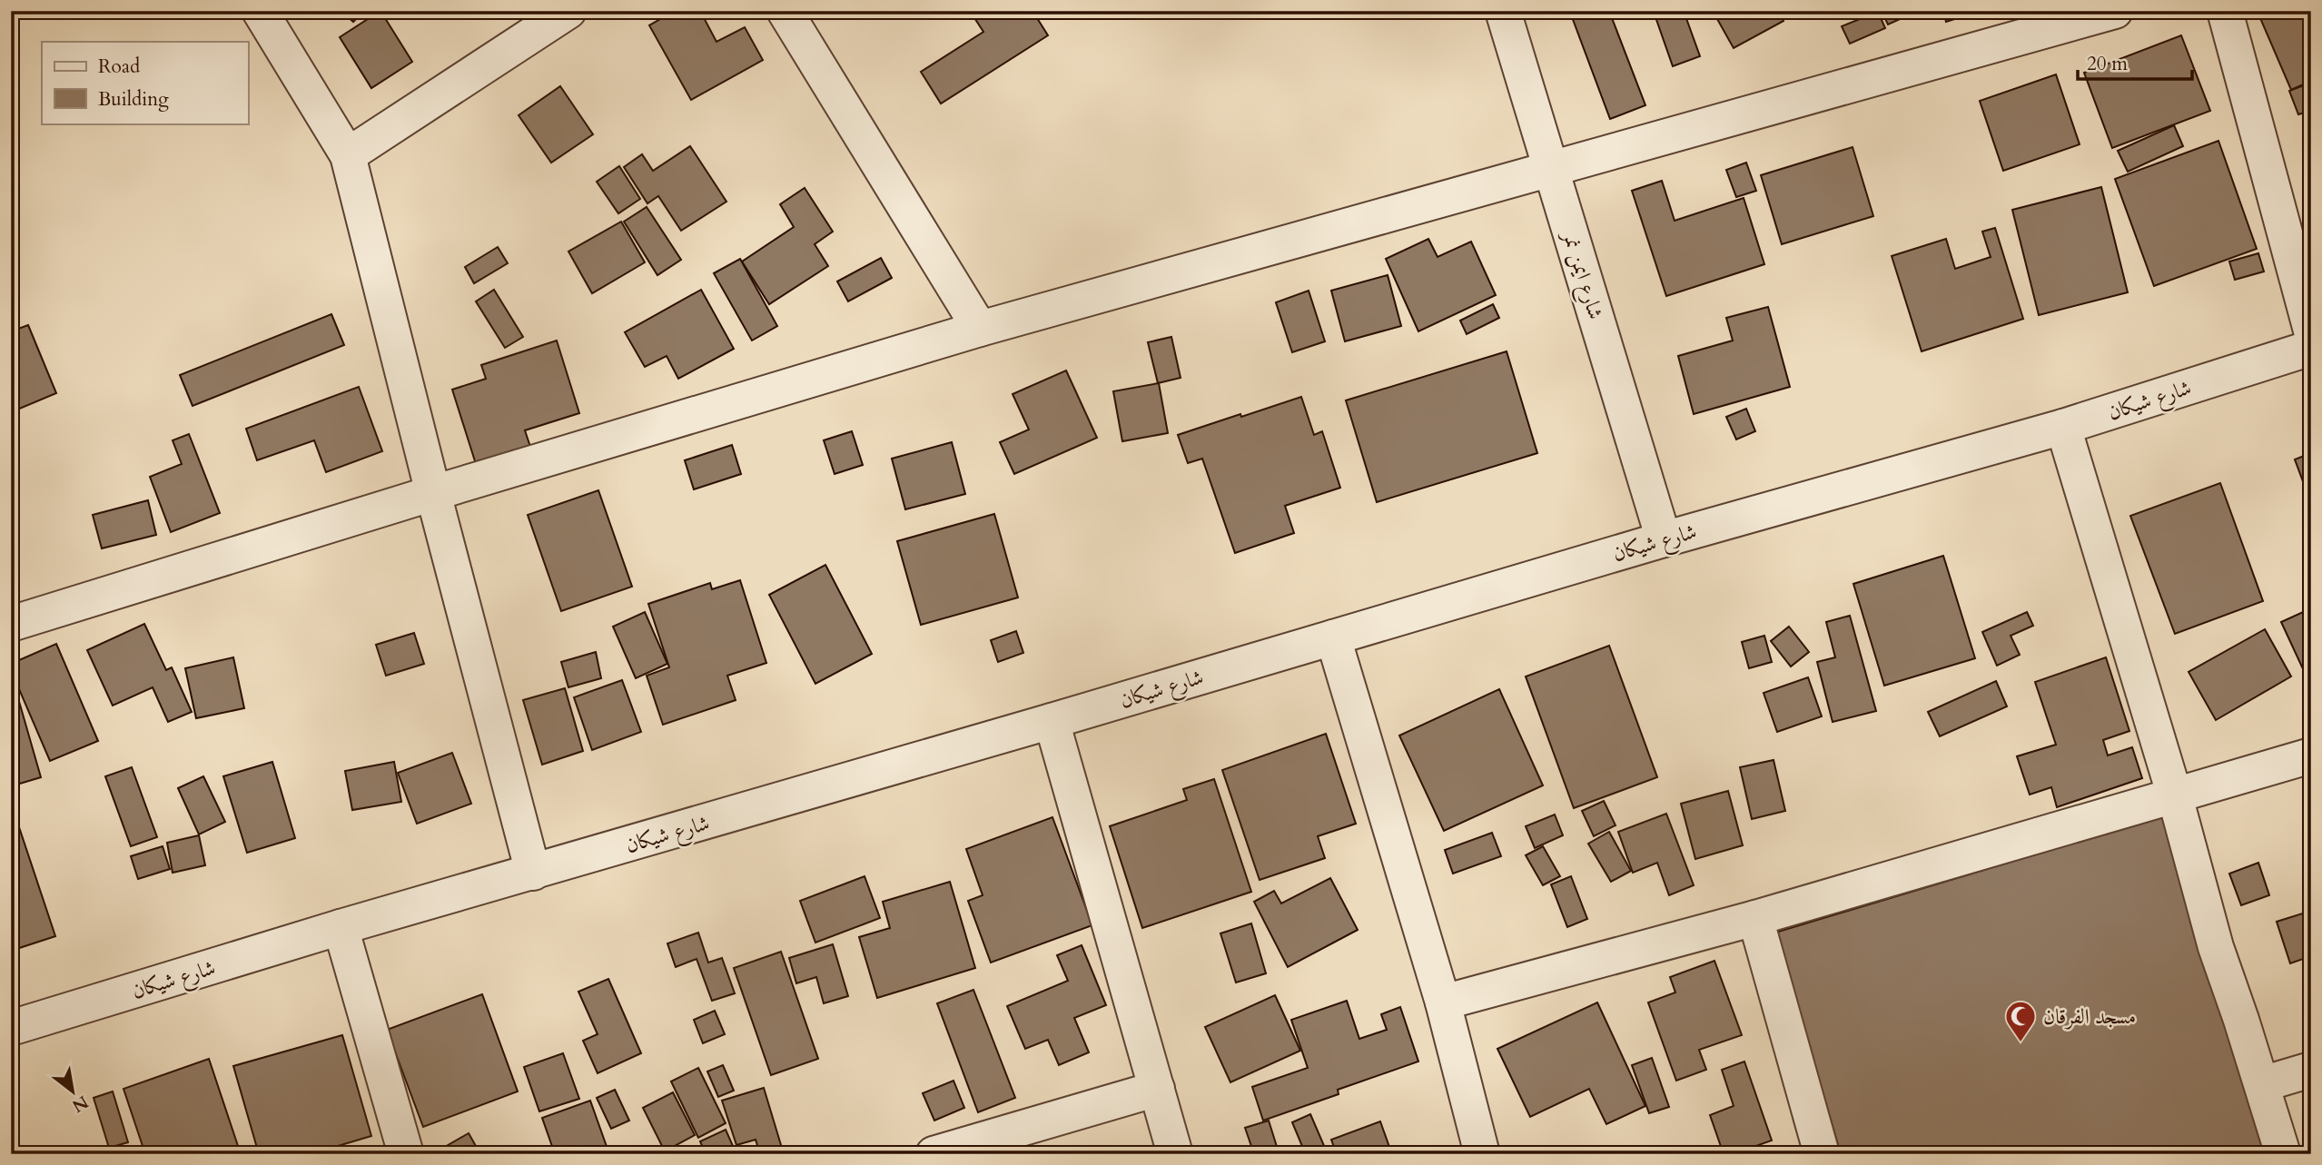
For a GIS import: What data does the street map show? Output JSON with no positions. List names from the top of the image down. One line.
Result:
{"streets":{"street":["شارع ايمن نمر","شارع شيكان"]},"crossings":[["شارع ايمن نمر","شارع شيكان"]],"places":{"mosque":["مسجد الفرقان"]},"legend":["Road","Building"],"scale_bar":"20 m","north":"bottom right"}
